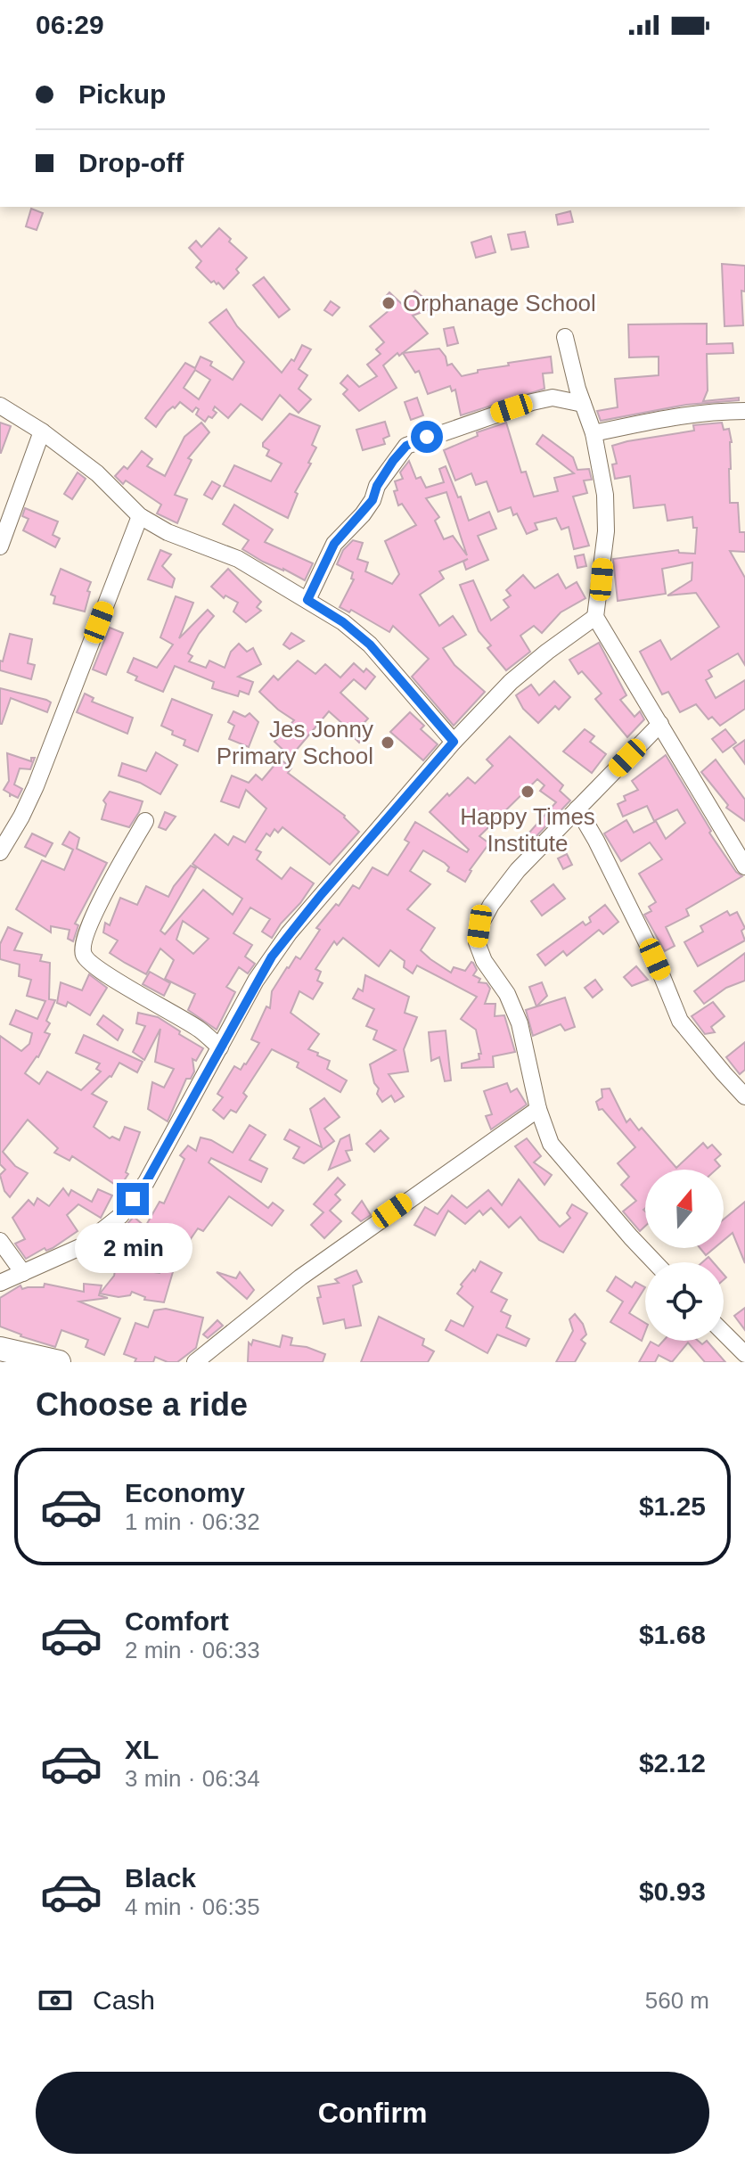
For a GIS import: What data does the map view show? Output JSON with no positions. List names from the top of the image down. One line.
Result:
{"places":["Orphanage School","Jes Jonny Primary School","Happy Times Institute"],"north":"top","page":{"status":"06:29","banner":["Pickup","Drop-off"],"bubble":"2 min","heading":"Choose a ride","list":[{"name":"Economy","note":"1 min · 06:32","value":"$1.25"},{"name":"Comfort","note":"2 min · 06:33","value":"$1.68"},{"name":"XL","note":"3 min · 06:34","value":"$2.12"},{"name":"Black","note":"4 min · 06:35","value":"$0.93"}],"pay":["Cash","560 m"],"buttons":"Confirm"}}
